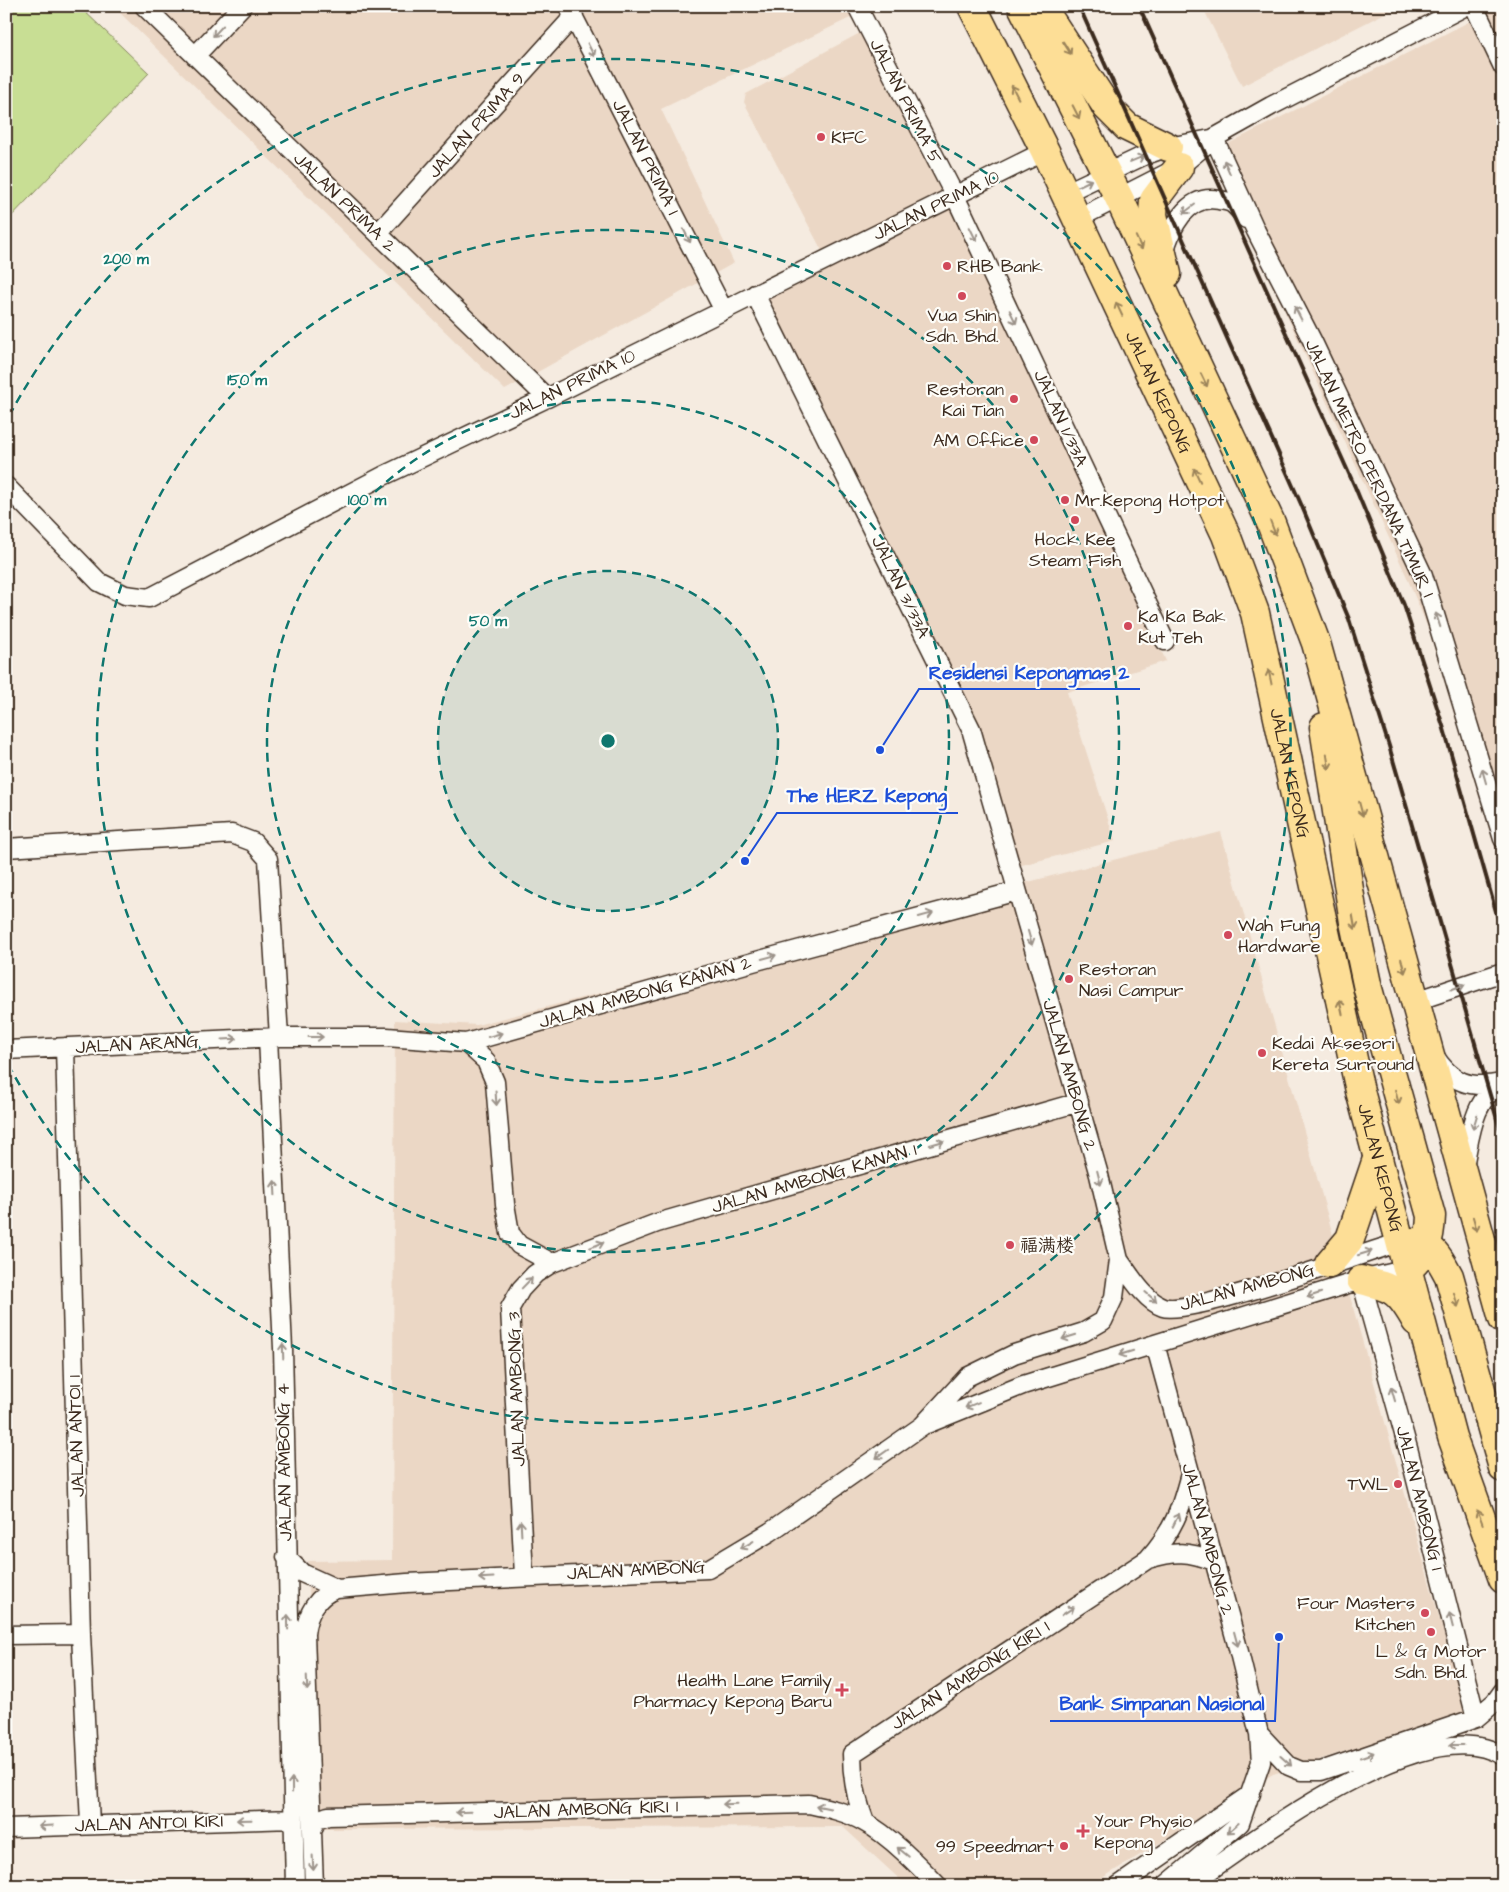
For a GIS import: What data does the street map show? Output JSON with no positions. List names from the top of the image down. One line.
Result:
{"streets":{"main road":["JALAN KEPONG"],"street":["JALAN PRIMA 5","JALAN PRIMA 9","JALAN PRIMA 1","JALAN PRIMA 2","JALAN PRIMA 10","JALAN 1/33A","JALAN METRO PERDANA TIMUR 1","JALAN 3/33A","JALAN AMBONG KANAN 2","JALAN ARANG","JALAN AMBONG 2","JALAN AMBONG KANAN 1","JALAN AMBONG","JALAN AMBONG 3","JALAN ANTOI 1","JALAN AMBONG 4","JALAN AMBONG 1","JALAN AMBONG KIRI 1","JALAN ANTOI KIRI"]},"crossings":[["JALAN PRIMA 5","JALAN PRIMA 10"],["JALAN PRIMA 5","JALAN 1/33A"],["JALAN PRIMA 9","JALAN PRIMA 1"],["JALAN PRIMA 9","JALAN PRIMA 2"],["JALAN PRIMA 1","JALAN PRIMA 10"],["JALAN PRIMA 2","JALAN PRIMA 10"],["JALAN PRIMA 10","JALAN KEPONG"],["JALAN PRIMA 10","JALAN 1/33A"],["JALAN PRIMA 10","JALAN 3/33A"],["JALAN KEPONG","JALAN AMBONG"],["JALAN 3/33A","JALAN AMBONG KANAN 2"],["JALAN 3/33A","JALAN AMBONG 2"],["JALAN AMBONG KANAN 2","JALAN ARANG"],["JALAN AMBONG KANAN 2","JALAN AMBONG 2"],["JALAN AMBONG KANAN 2","JALAN AMBONG 4"],["JALAN ARANG","JALAN ANTOI 1"],["JALAN ARANG","JALAN AMBONG 4"],["JALAN AMBONG 2","JALAN AMBONG KANAN 1"],["JALAN AMBONG 2","JALAN AMBONG"],["JALAN AMBONG 2","JALAN AMBONG KIRI 1"],["JALAN AMBONG KANAN 1","JALAN AMBONG 3"],["JALAN AMBONG","JALAN AMBONG 3"],["JALAN AMBONG","JALAN AMBONG 1"],["JALAN ANTOI 1","JALAN ANTOI KIRI"],["JALAN AMBONG 4","JALAN ANTOI KIRI"]],"one_way":["JALAN PRIMA 1","JALAN 1/33A","JALAN METRO PERDANA TIMUR 1","JALAN AMBONG KANAN 2","JALAN ARANG","JALAN AMBONG 2","JALAN AMBONG KANAN 1","JALAN AMBONG 3","JALAN AMBONG 1","JALAN ANTOI KIRI"],"places":{"other":["KFC","RHB Bank","Vua Shin Sdn. Bhd.","Restoran Kai Tian","AM Office","Mr.Kepong Hotpot","Hock Kee Steam Fish","Ka Ka Bak Kut Teh","Residensi Kepongmas 2","The HERZ Kepong","Wah Fung Hardware","Restoran Nasi Campur","Kedai Aksesori Kereta Surround","福满楼","TWL","Four Masters Kitchen","L & G Motor Sdn. Bhd.","Bank Simpanan Nasional","99 Speedmart"],"health":["Health Lane Family Pharmacy Kepong Baru","Your Physio Kepong"]},"rings":["200 m","150 m","100 m","50 m"]}
